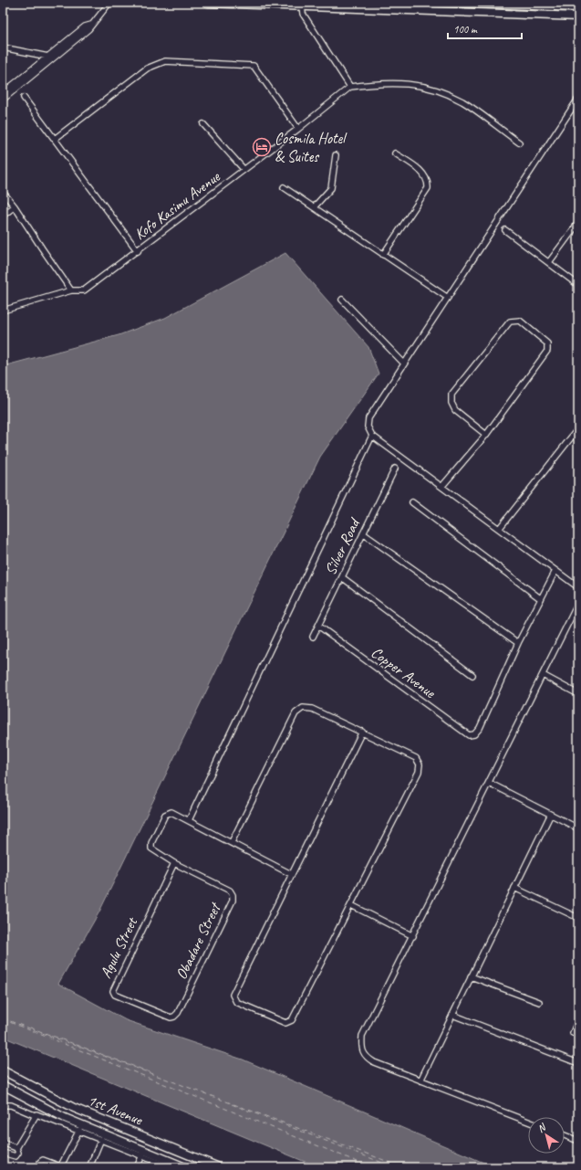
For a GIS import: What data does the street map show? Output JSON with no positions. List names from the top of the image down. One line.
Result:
{"streets":{"main road":["1st Avenue"],"street":["Kofo Kasimu Avenue","Silver Road","Copper Avenue","Obadare Street","Agulu Street"]},"crossings":[["Silver Road","Copper Avenue"],["Obadare Street","Agulu Street"]],"places":{"hotel":["Cosmila Hotel & Suites"]},"scale_bar":"100 m","north":"top left"}
